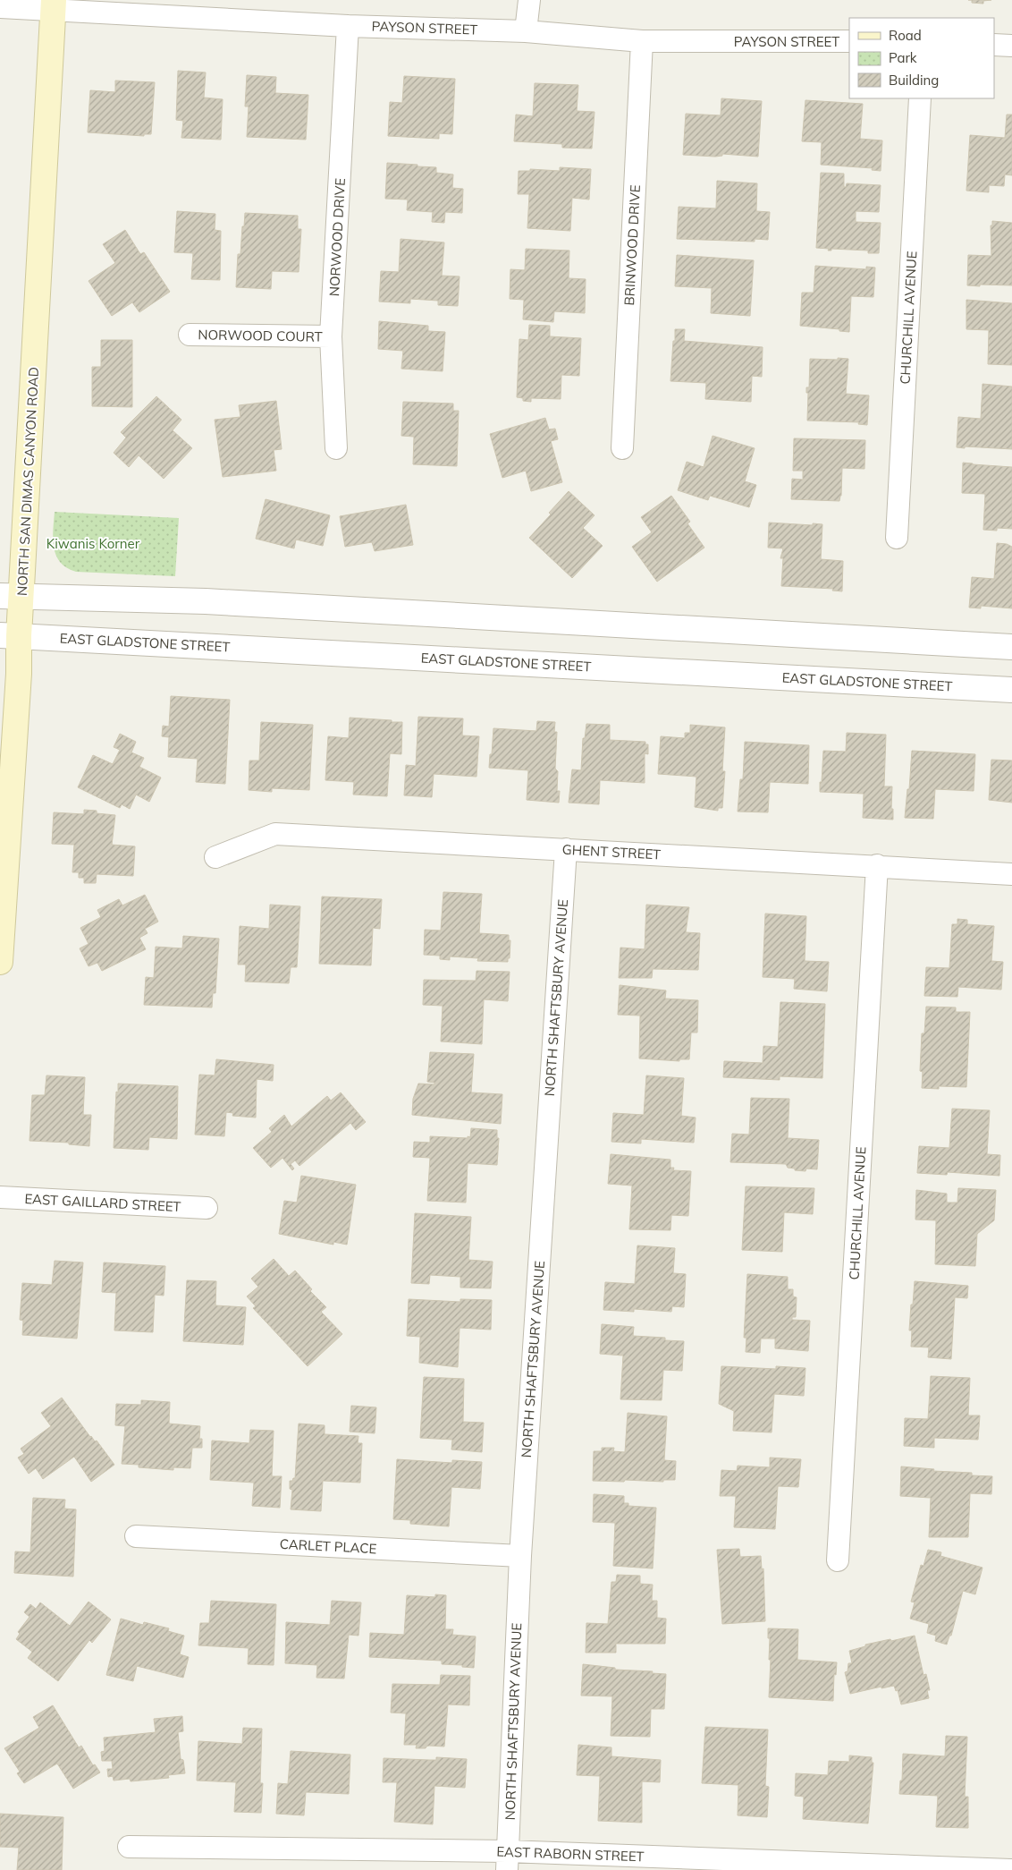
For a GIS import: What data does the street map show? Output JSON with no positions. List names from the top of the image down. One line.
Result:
{"streets":{"main road":["NORTH SAN DIMAS CANYON ROAD"],"street":["PAYSON STREET","NORWOOD DRIVE","BRINWOOD DRIVE","CHURCHILL AVENUE","NORWOOD COURT","EAST GLADSTONE STREET","GHENT STREET","NORTH SHAFTSBURY AVENUE","EAST GAILLARD STREET","CARLET PLACE","EAST RABORN STREET"]},"crossings":[["PAYSON STREET","NORWOOD DRIVE"],["PAYSON STREET","BRINWOOD DRIVE"],["PAYSON STREET","NORTH SAN DIMAS CANYON ROAD"],["NORWOOD DRIVE","NORWOOD COURT"],["CHURCHILL AVENUE","GHENT STREET"],["NORTH SAN DIMAS CANYON ROAD","EAST GLADSTONE STREET"],["GHENT STREET","NORTH SHAFTSBURY AVENUE"],["NORTH SHAFTSBURY AVENUE","CARLET PLACE"],["NORTH SHAFTSBURY AVENUE","EAST RABORN STREET"]],"parks":["Kiwanis Korner"],"legend":["Road","Park","Building"]}
